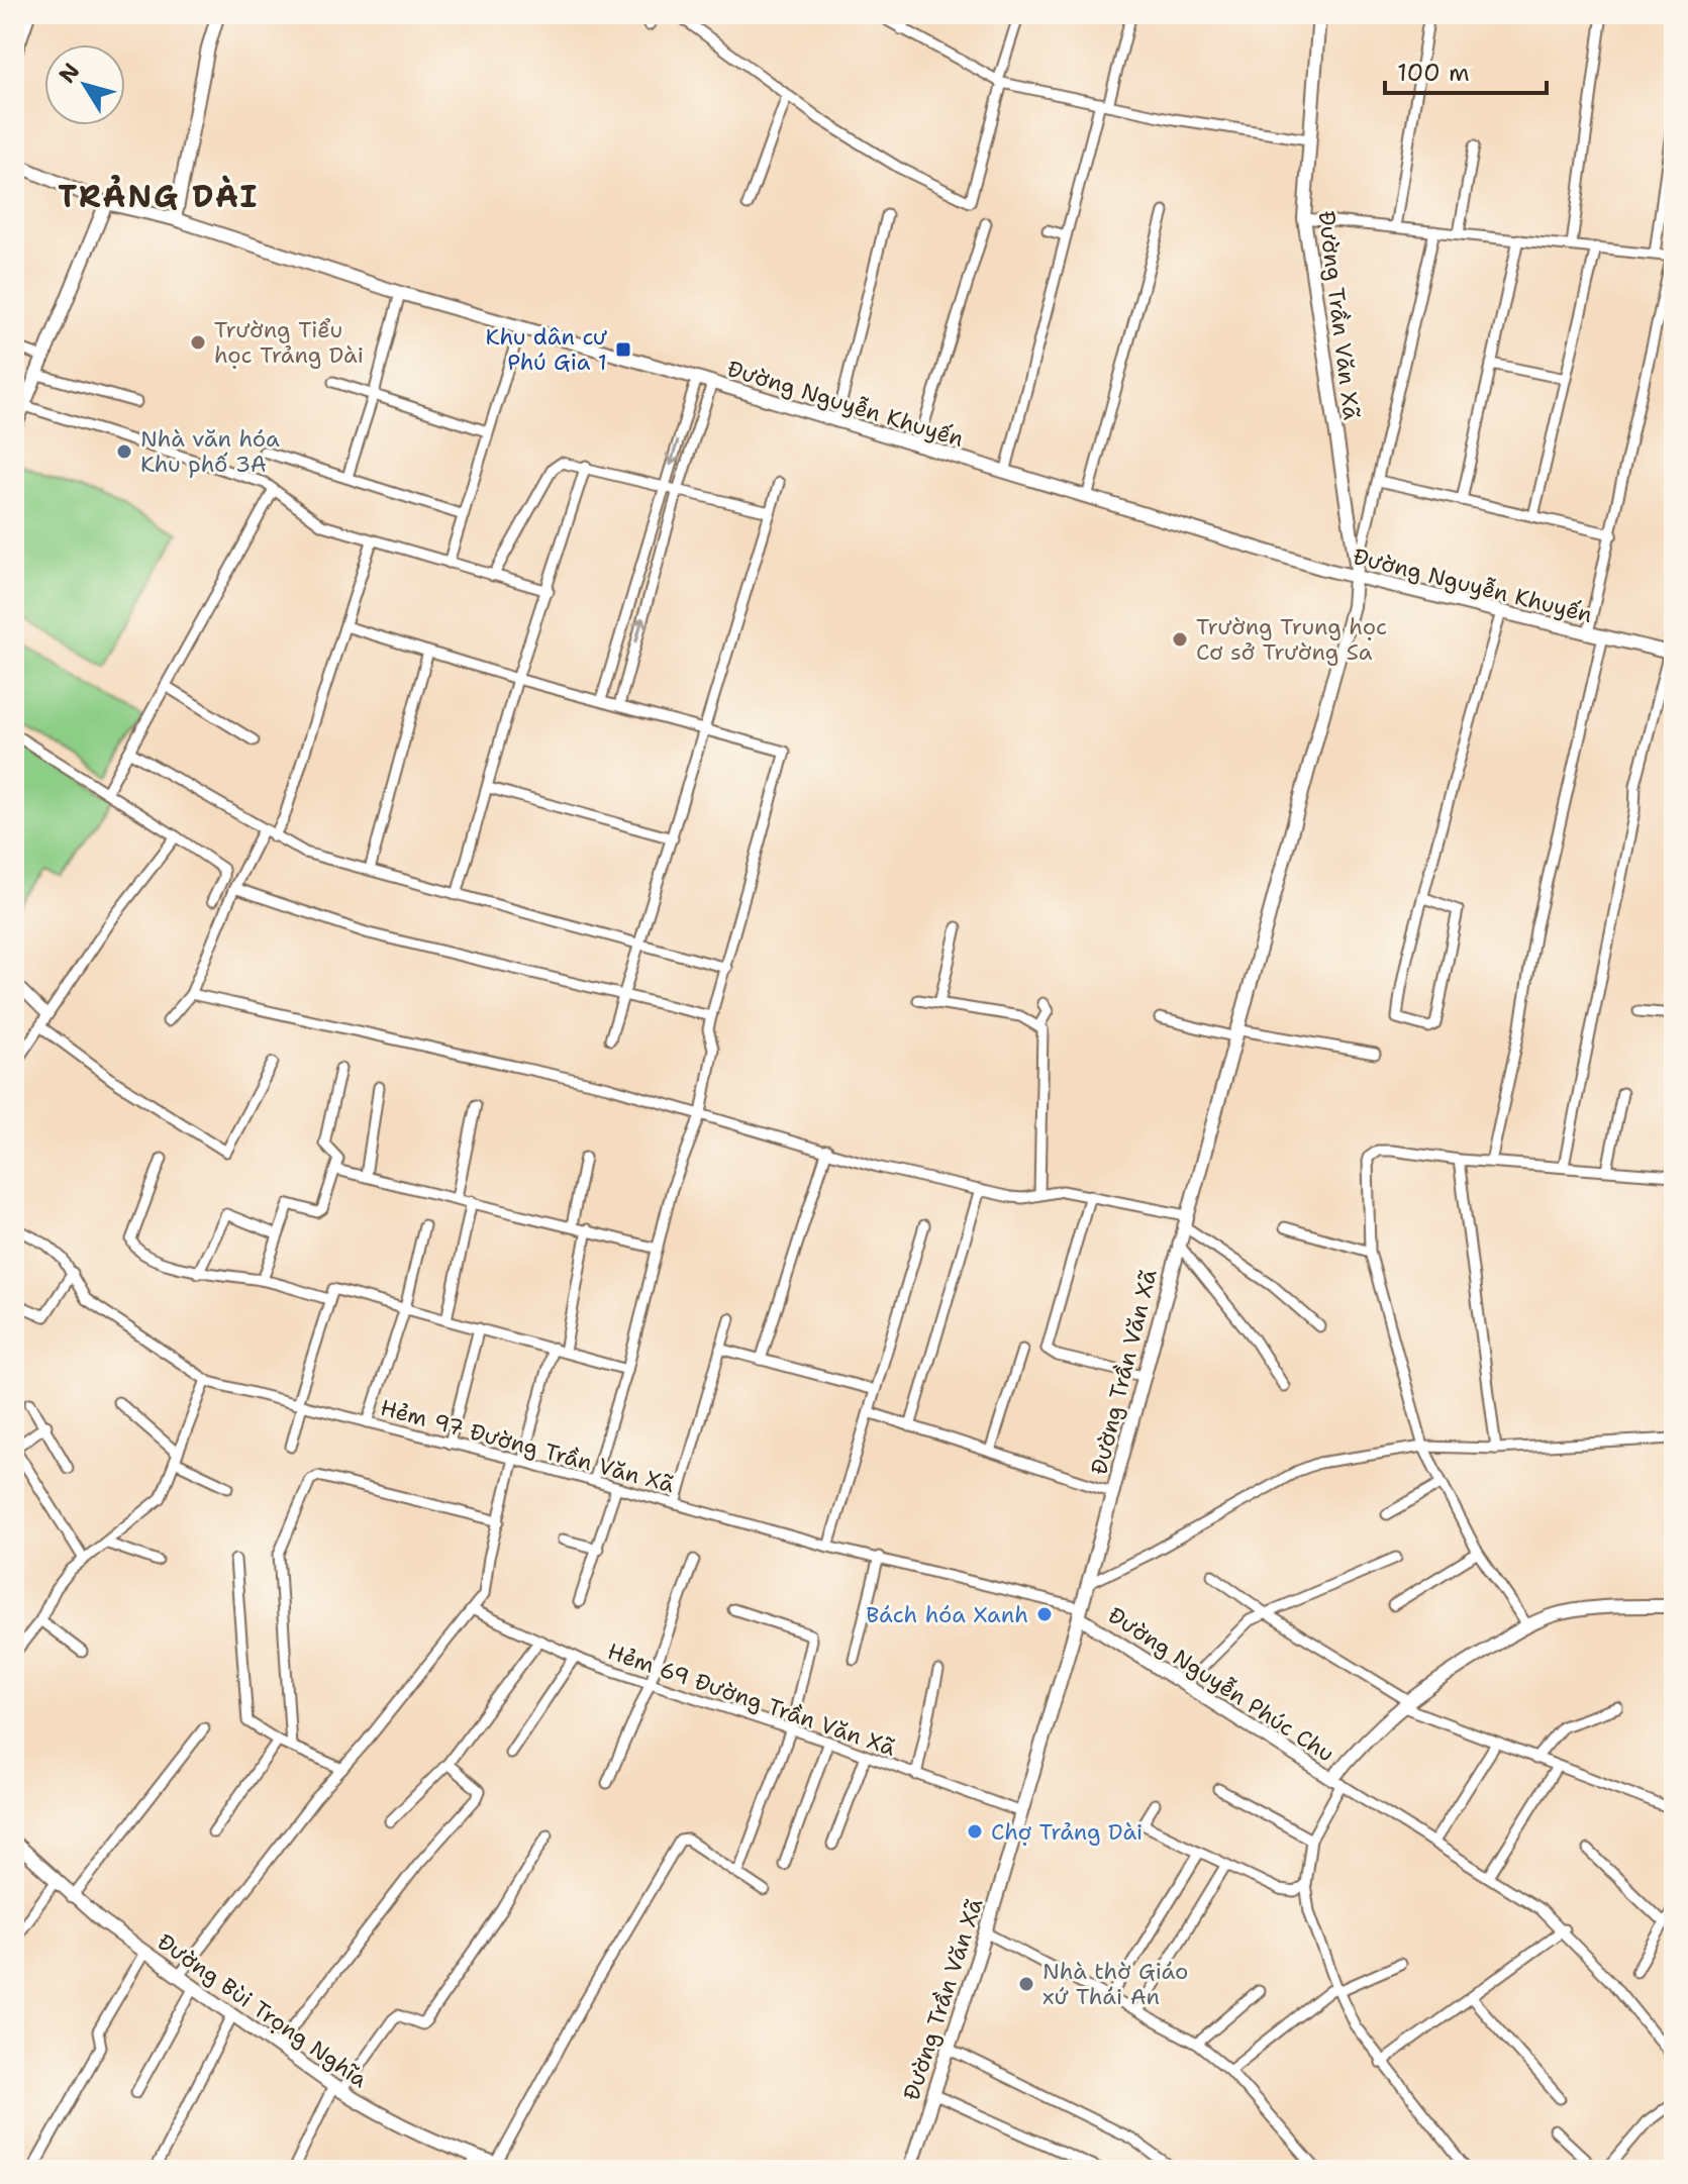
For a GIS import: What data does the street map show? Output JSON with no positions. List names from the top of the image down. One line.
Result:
{"streets":{"street":["Đường Trần Văn Xã","Đường Nguyễn Khuyến","Hẻm 97 Đường Trần Văn Xã","Đường Nguyễn Phúc Chu","Hẻm 69 Đường Trần Văn Xã","Đường Bùi Trọng Nghĩa"]},"crossings":[["Đường Trần Văn Xã","Đường Nguyễn Khuyến"],["Đường Trần Văn Xã","Hẻm 97 Đường Trần Văn Xã"],["Đường Trần Văn Xã","Đường Nguyễn Phúc Chu"],["Đường Trần Văn Xã","Hẻm 69 Đường Trần Văn Xã"],["Hẻm 97 Đường Trần Văn Xã","Đường Nguyễn Phúc Chu"]],"districts":["TRẢNG DÀI"],"places":{"other":["Trường Tiểu học Trảng Dài","Nhà văn hóa Khu phố 3A","Trường Trung học Cơ sở Trường Sa","Bách hóa Xanh","Chợ Trảng Dài","Nhà thờ Giáo xứ Thái An"],"transit":["Khu dân cư Phú Gia 1"]},"scale_bar":"100 m","north":"top left"}
